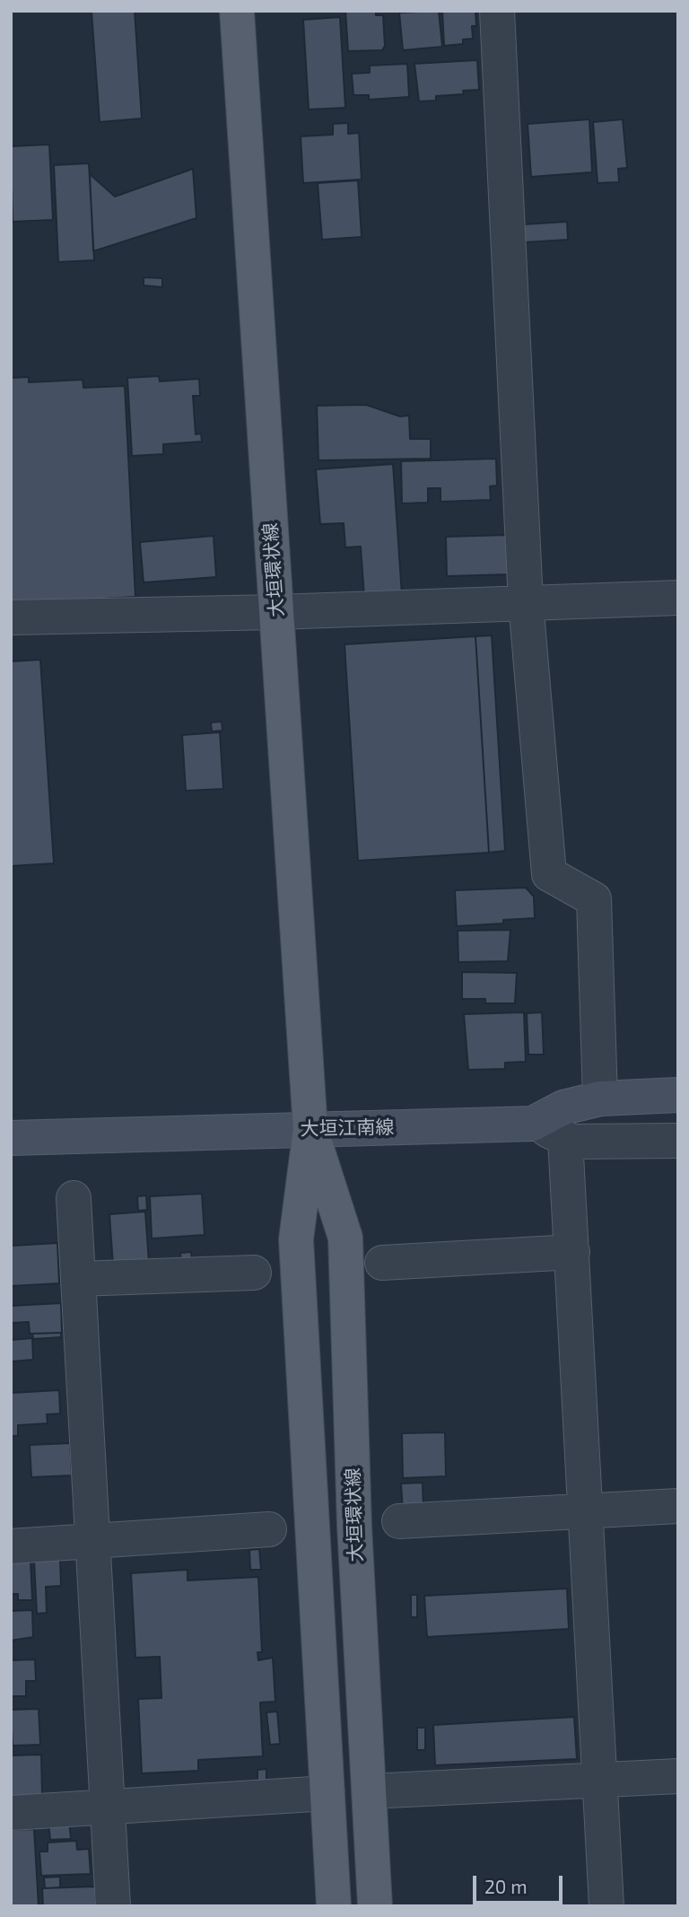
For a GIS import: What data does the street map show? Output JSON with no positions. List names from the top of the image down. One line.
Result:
{"streets":{"main road":["大垣環状線","大垣江南線"]},"crossings":[["大垣環状線","大垣江南線"]],"scale_bar":"20 m"}
